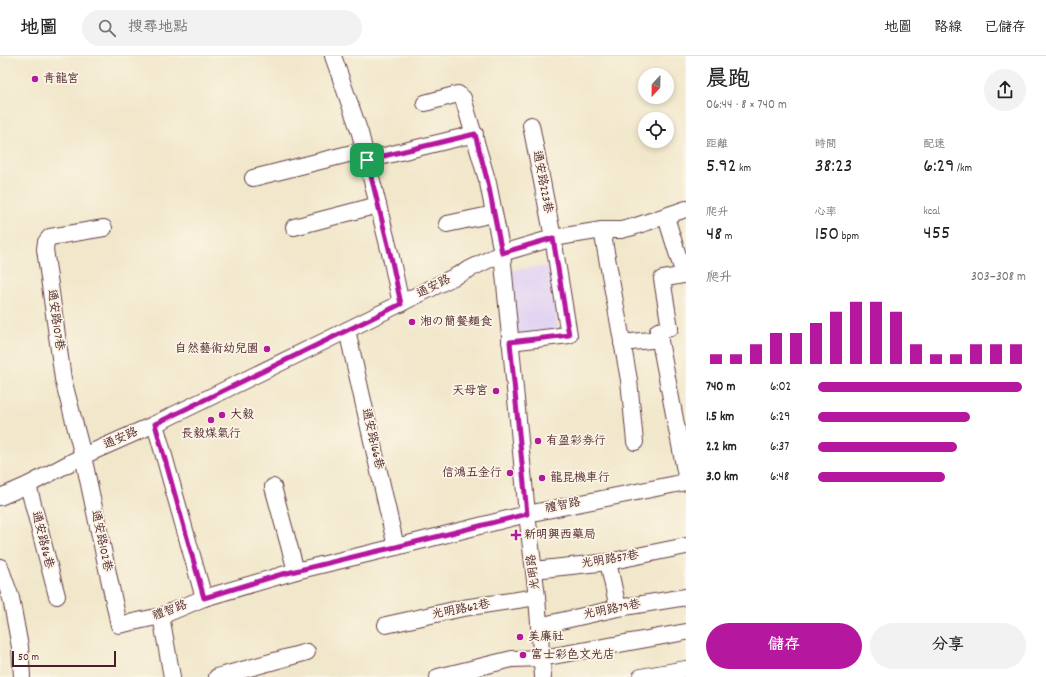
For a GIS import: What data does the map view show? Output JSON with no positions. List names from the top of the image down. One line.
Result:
{"streets":{"street":["通安路223巷","通安路","通安路107巷","通安路166巷","禮智路","通安路86巷","通安路102巷","光明路57巷","光明路","光明路62巷","光明路79巷"]},"crossings":[["通安路223巷","通安路"],["通安路223巷","光明路"],["通安路","通安路107巷"],["通安路","通安路166巷"],["通安路","通安路86巷"],["通安路","通安路102巷"],["通安路","光明路"],["通安路107巷","通安路102巷"],["通安路166巷","禮智路"],["禮智路","通安路102巷"],["禮智路","光明路"],["光明路57巷","光明路"],["光明路","光明路62巷"],["光明路","光明路79巷"]],"places":{"other":["青龍宮","湘の簡餐麵食","自然藝術幼兒園","天母宮","大毅","長毅煤氣行","有盈彩券行","信鴻五金行","龍昆機車行","美廉社","富士彩色文光店"],"health":["新明興西藥局"]},"scale_bar":"50 m","north":"bottom","page":{"header":"地圖","search":"搜尋地點","nav":["地圖","路線","已儲存"],"heading":["晨跑","06:44 · 8 × 740 m"],"stats":[["距離","5.92 km"],["時間","38:23"],["配速","6:29 /km"],["爬升","48 m"],["心率","150 bpm"],["kcal","455"]],"chart":["爬升","303–308 m"],"list":[{"name":"740 m","note":"6:02"},{"name":"1.5 km","note":"6:29"},{"name":"2.2 km","note":"6:37"},{"name":"3.0 km","note":"6:48"}],"buttons":["儲存","分享"],"scale":"50 m"}}
